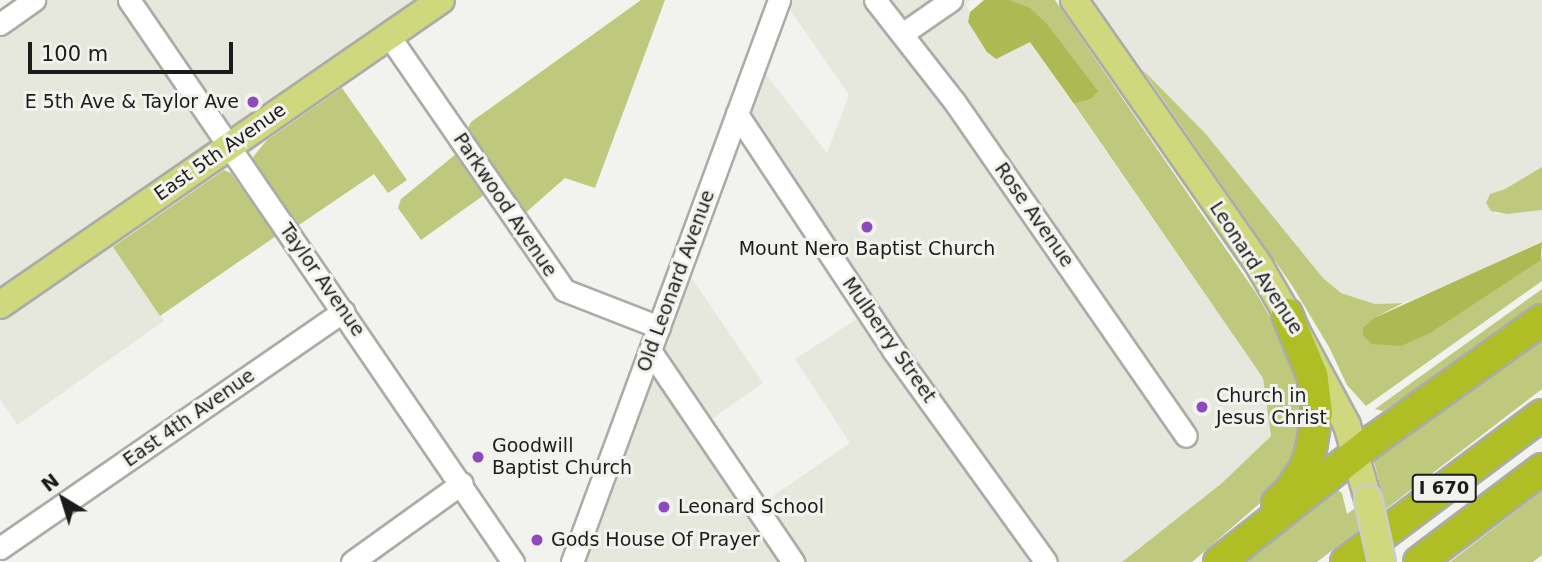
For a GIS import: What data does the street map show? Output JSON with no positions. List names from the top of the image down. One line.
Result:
{"streets":{"highway":["I 670"],"main road":["East 5th Avenue","Leonard Avenue"],"street":["Parkwood Avenue","Rose Avenue","Taylor Avenue","Old Leonard Avenue","Mulberry Street","East 4th Avenue"]},"crossings":[["East 5th Avenue","Parkwood Avenue"],["East 5th Avenue","Taylor Avenue"],["Parkwood Avenue","Old Leonard Avenue"],["Taylor Avenue","East 4th Avenue"],["Old Leonard Avenue","Mulberry Street"]],"places":["E 5th Ave & Taylor Ave","Mount Nero Baptist Church","Church in Jesus Christ","Goodwill Baptist Church","Leonard School","Gods House Of Prayer"],"scale_bar":"100 m","north":"top left"}
